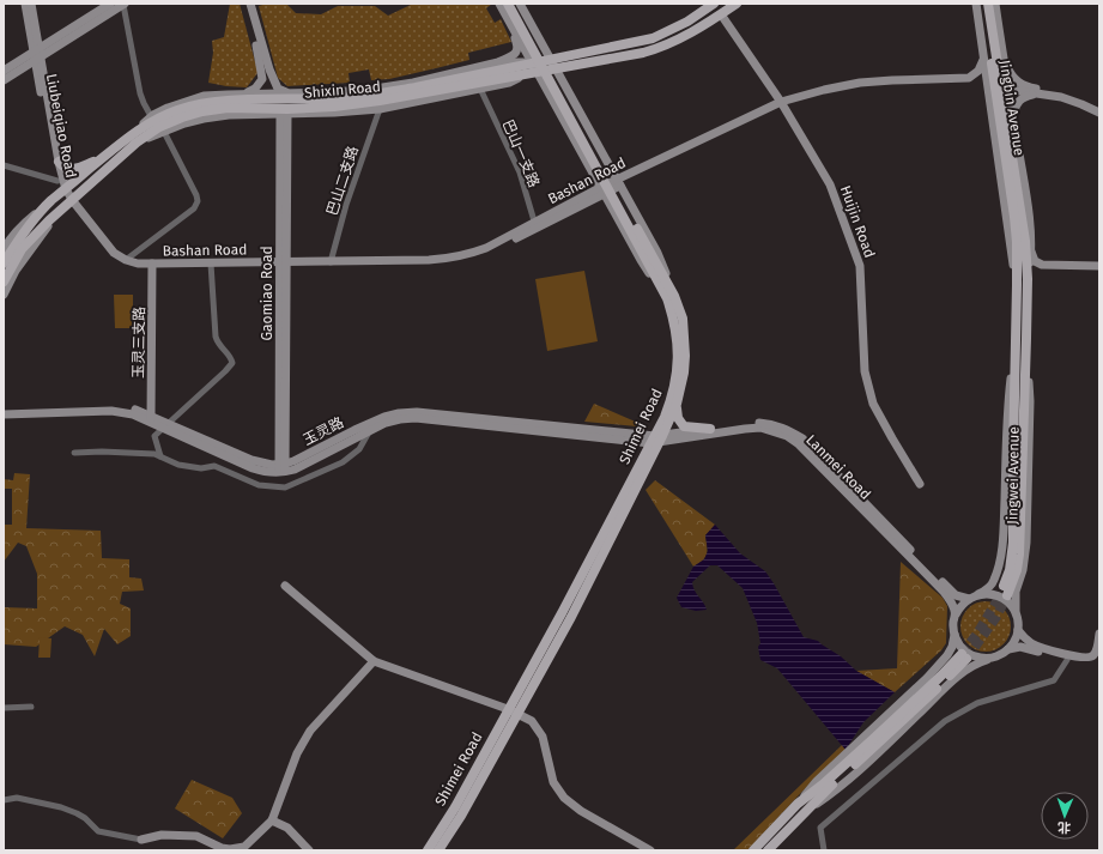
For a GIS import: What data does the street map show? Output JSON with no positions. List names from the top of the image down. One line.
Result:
{"streets":{"main road":["Shixin Road","Jingbin Avenue","Shimei Road","Jingwei Avenue"],"street":["Liubeiqiao Road","巴山一支路","巴山二支路","Bashan Road","Huijin Road","Gaomiao Road","玉灵三支路","玉灵路","Lanmei Road"]},"crossings":[["Shixin Road","Liubeiqiao Road"],["Shixin Road","Bashan Road"],["Shixin Road","Huijin Road"],["Jingbin Avenue","Jingwei Avenue"],["Liubeiqiao Road","Bashan Road"],["巴山一支路","Bashan Road"],["巴山二支路","Bashan Road"],["Bashan Road","Huijin Road"],["Bashan Road","Gaomiao Road"],["Bashan Road","玉灵三支路"],["Gaomiao Road","玉灵路"],["玉灵三支路","玉灵路"],["Shimei Road","玉灵路"],["Shimei Road","Lanmei Road"],["玉灵路","Lanmei Road"],["Lanmei Road","Jingwei Avenue"]],"north":"bottom"}
